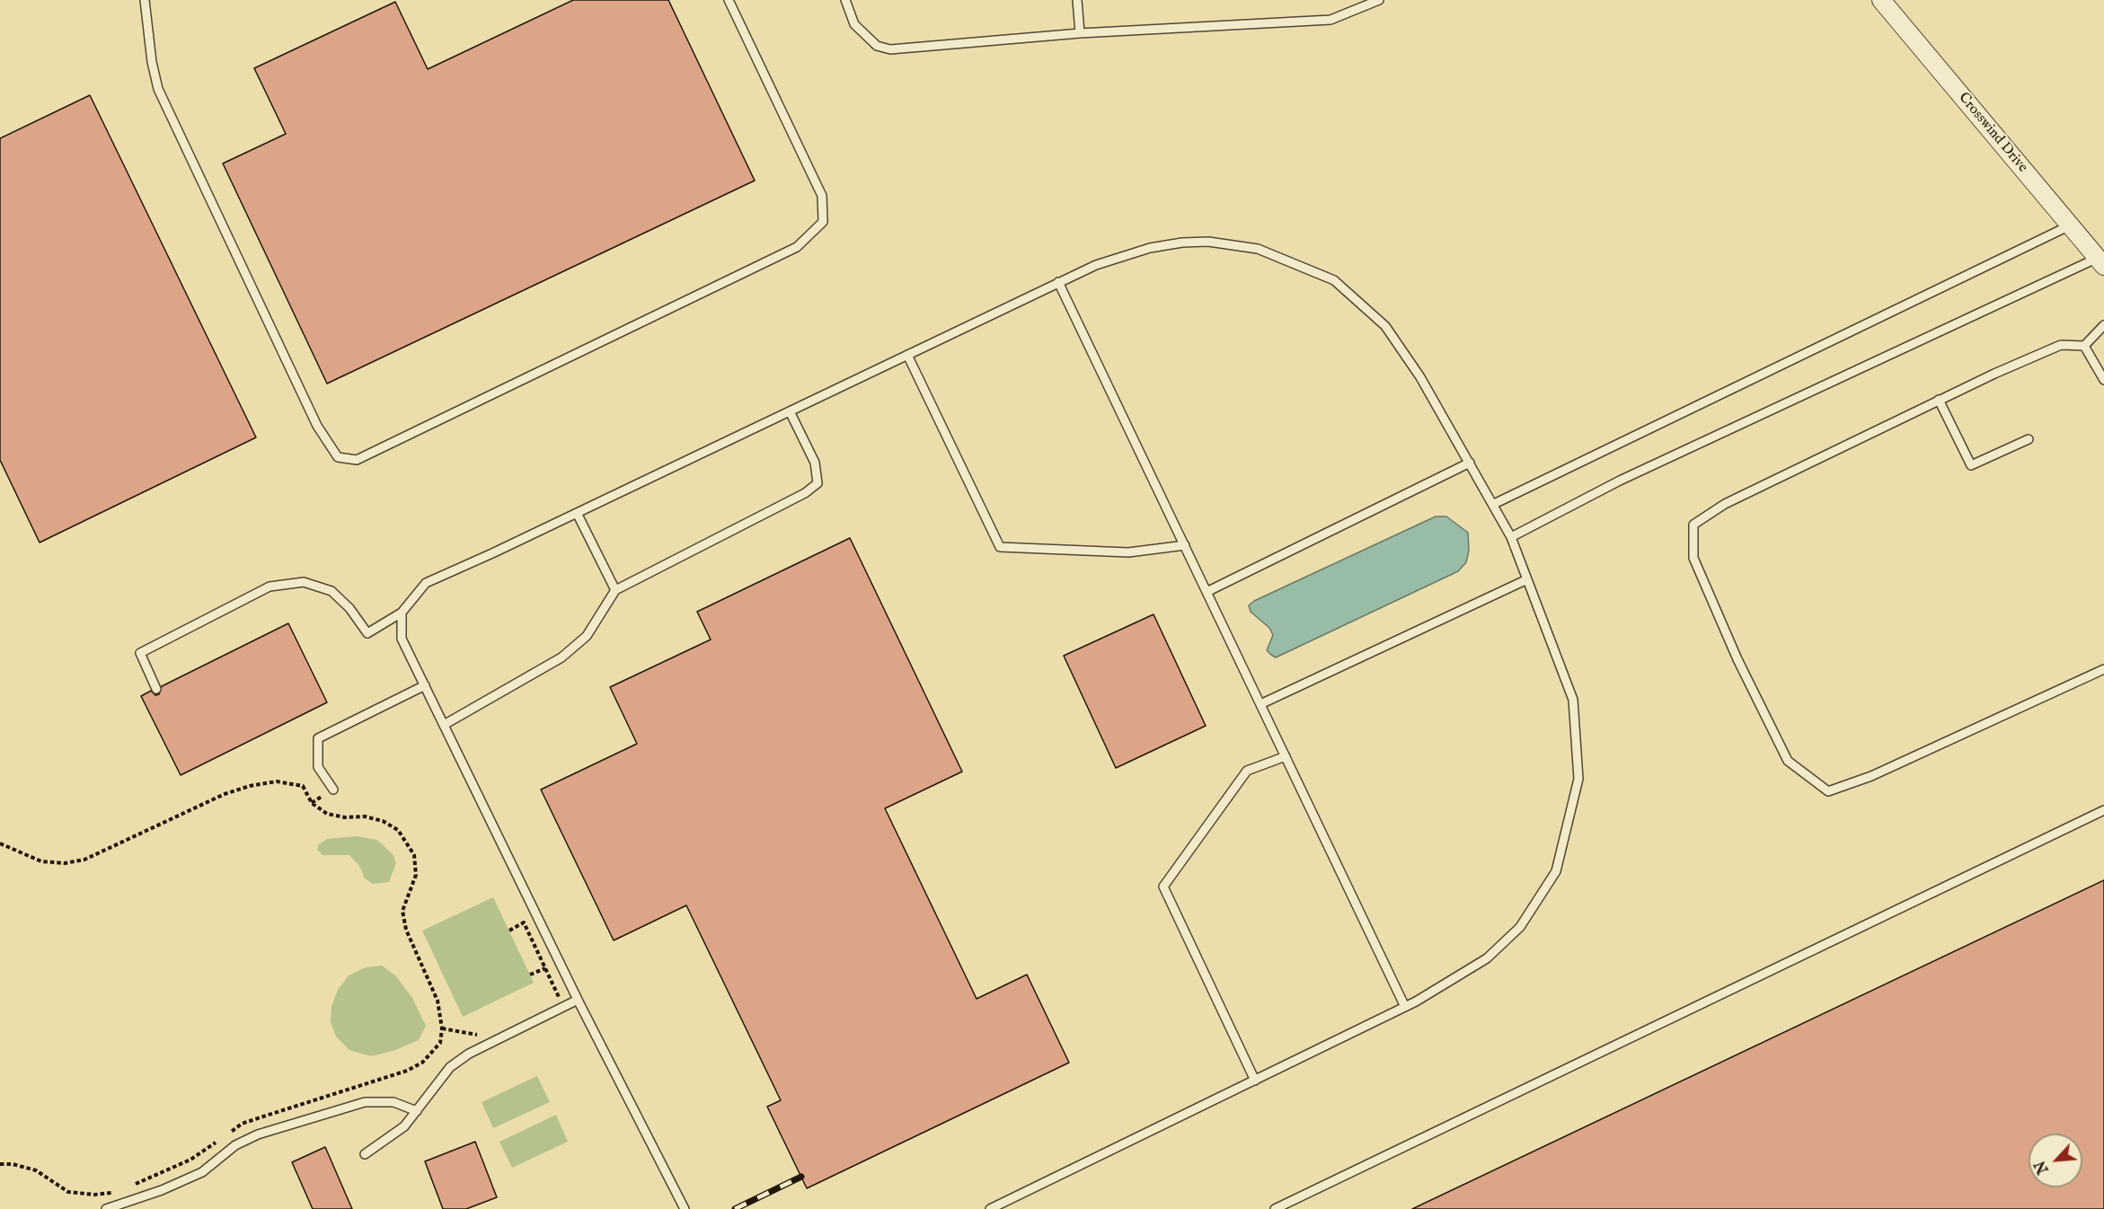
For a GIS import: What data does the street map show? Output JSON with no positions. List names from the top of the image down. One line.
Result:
{"streets":{"street":["Crosswind Drive"]},"north":"bottom left"}
